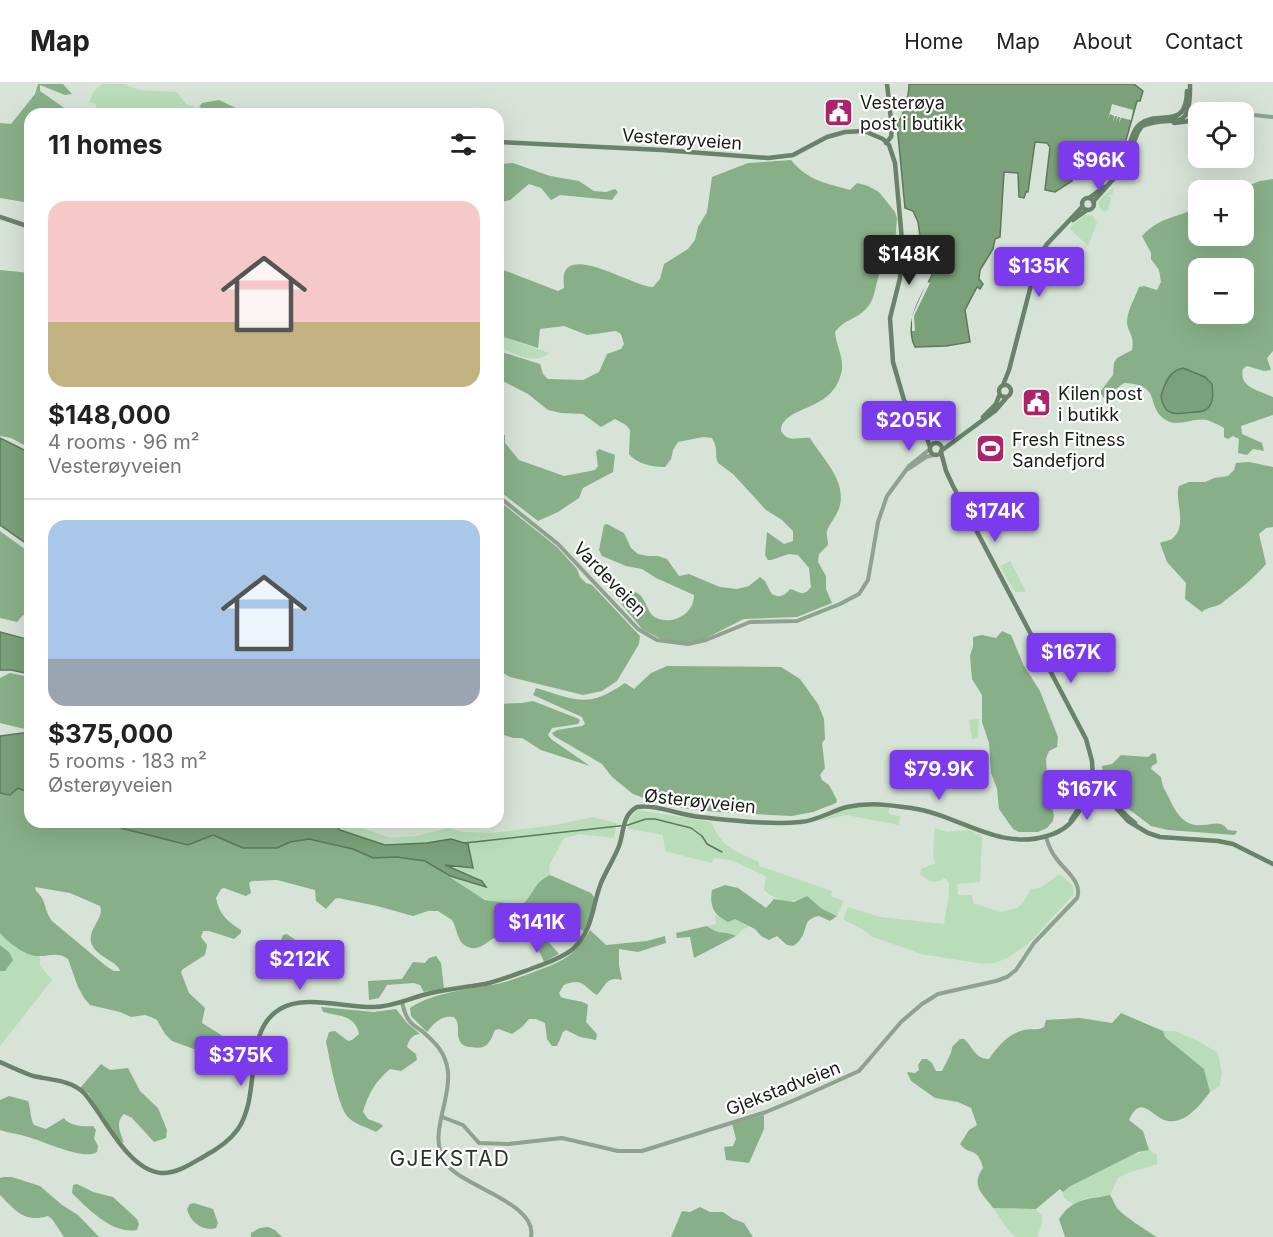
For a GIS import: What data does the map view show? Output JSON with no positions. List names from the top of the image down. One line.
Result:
{"streets":{"main road":["Vesterøyveien","Østerøyveien"],"street":["Vardeveien","Gjekstadveien"]},"crossings":[["Vesterøyveien","Vardeveien"],["Østerøyveien","Gjekstadveien"]],"districts":["GJEKSTAD"],"places":{"public building":["Vesterøya post i butikk","Kilen post i butikk"],"sports":["Fresh Fitness Sandefjord"]},"page":{"header":"Map","nav":["Home","Map","About","Contact"],"map_buttons":["+","−"],"heading":"11 homes","price":["$96K","$148K","$135K","$205K","$174K","$167K","$79.9K","$167K","$141K","$212K","$375K"],"list":[{"name":"$148,000","note":"4 rooms · 96 m² · Vesterøyveien"},{"name":"$375,000","note":"5 rooms · 183 m² · Østerøyveien"}]}}
